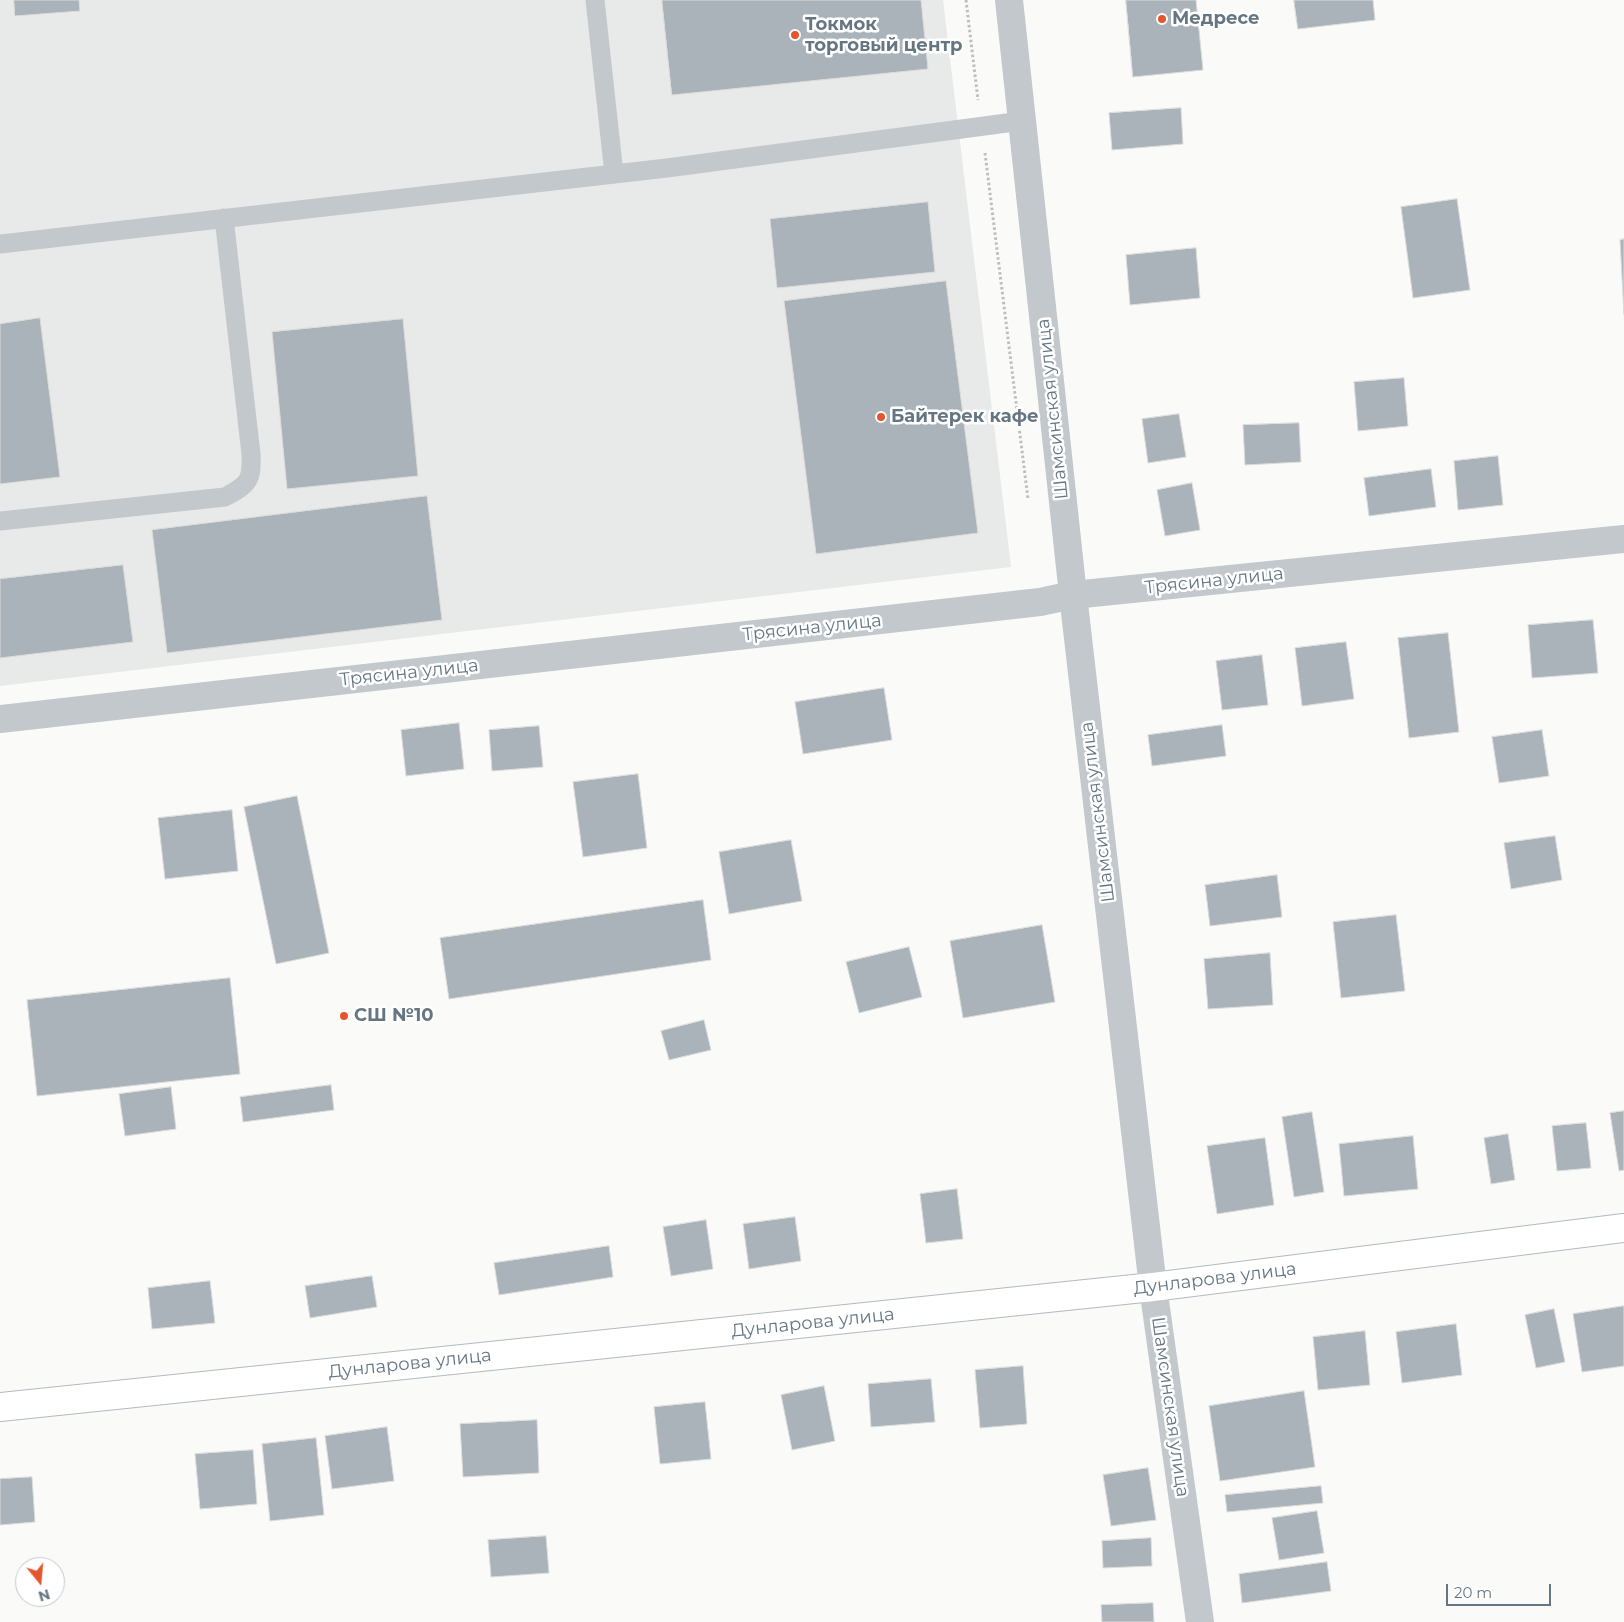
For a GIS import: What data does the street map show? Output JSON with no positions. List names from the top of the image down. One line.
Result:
{"streets":{"main road":["Дунларова улица"],"street":["Шамсинская улица","Трясина улица"]},"crossings":[["Шамсинская улица","Трясина улица"],["Шамсинская улица","Дунларова улица"]],"places":["Медресе","Токмок торговый центр","Байтерек кафе","СШ №10"],"scale_bar":"20 m","north":"bottom"}
